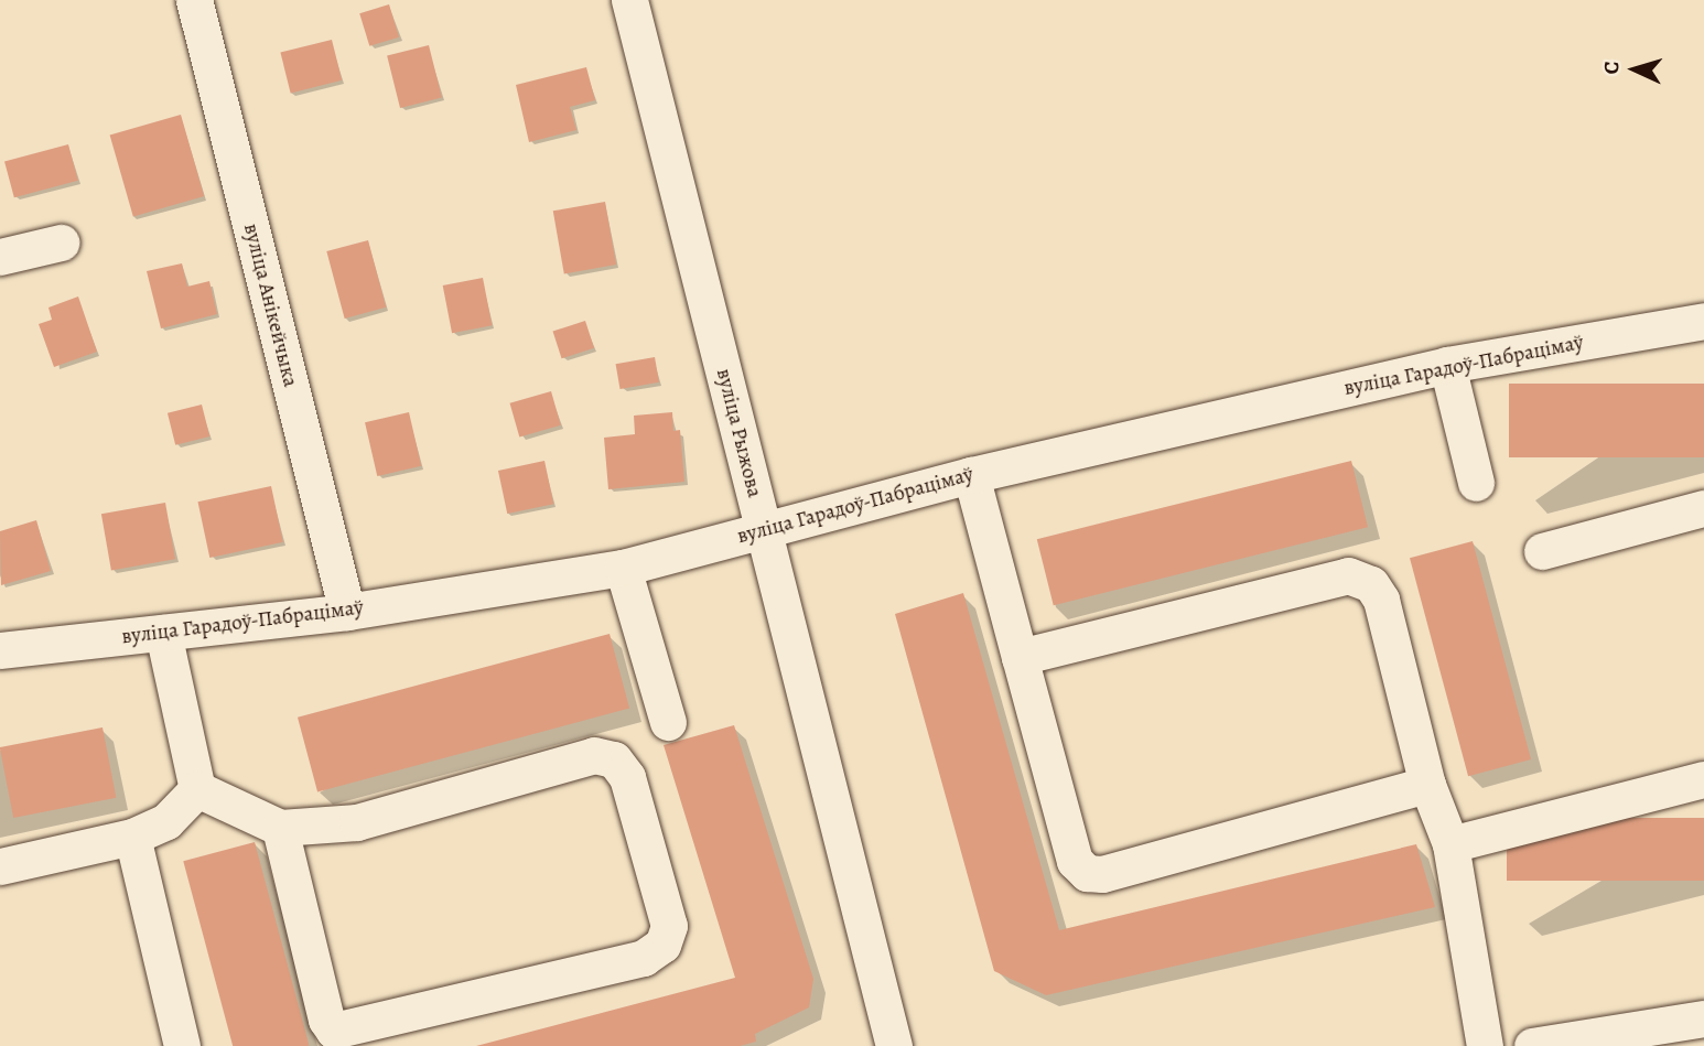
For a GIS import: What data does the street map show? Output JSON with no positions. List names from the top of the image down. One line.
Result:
{"streets":{"street":["вуліца Анікейчыка","вуліца Гарадоў-Пабрацімаў","вуліца Рыжова"]},"crossings":[["вуліца Анікейчыка","вуліца Гарадоў-Пабрацімаў"],["вуліца Гарадоў-Пабрацімаў","вуліца Рыжова"]],"north":"left"}
